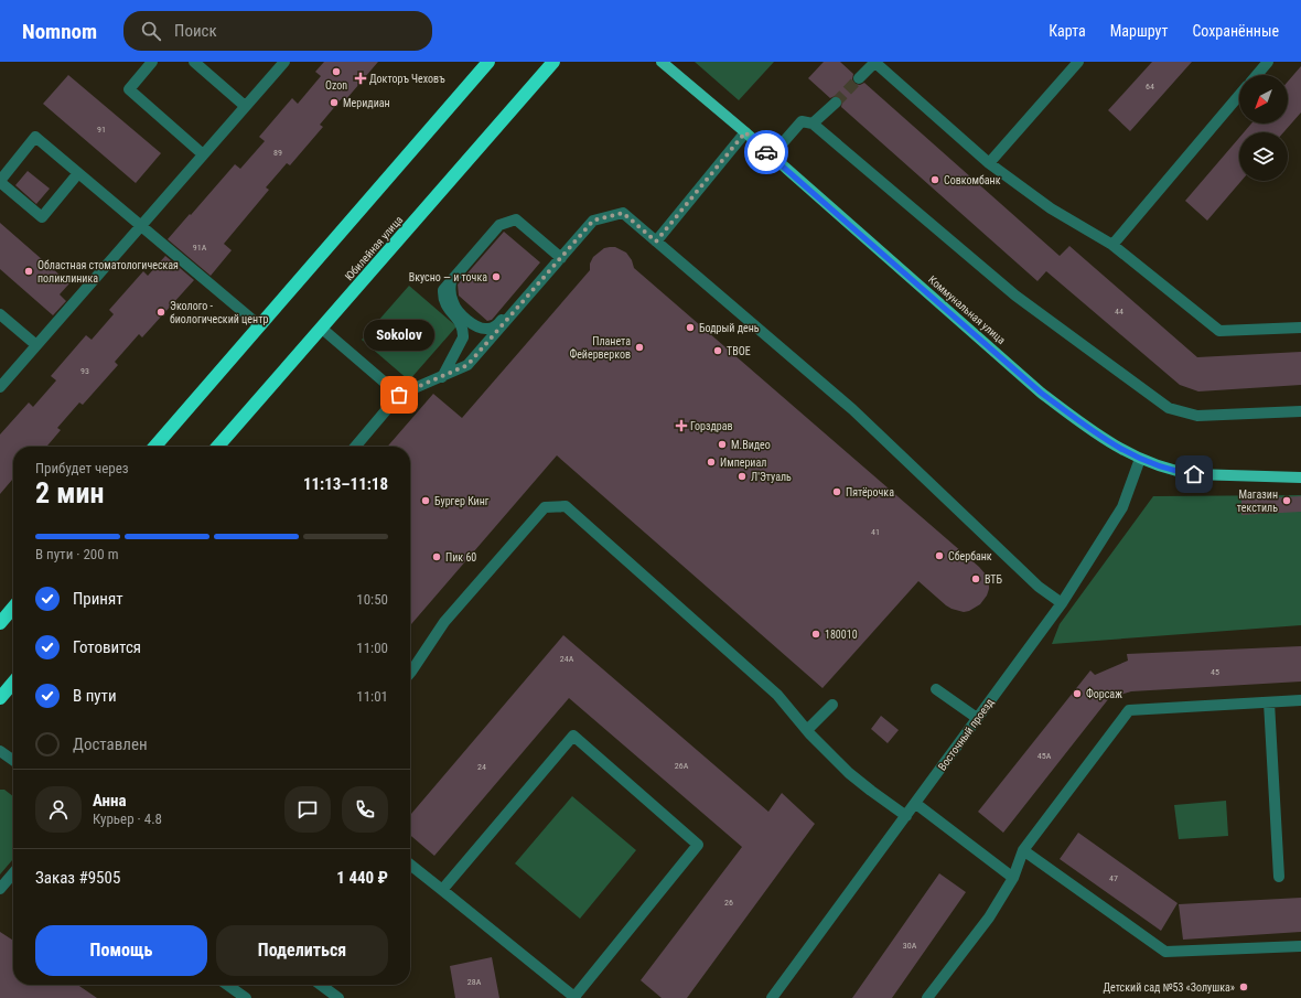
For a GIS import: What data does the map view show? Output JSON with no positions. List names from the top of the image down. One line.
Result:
{"streets":{"highway":["Юбилейная улица"],"main road":["Коммунальная улица"],"street":["Восточный проезд"]},"crossings":[["Коммунальная улица","Восточный проезд"]],"places":{"other":["Ozon","Меридиан","Совкомбанк","Областная стоматологическая поликлиника","Вкусно — и точка","Эколого - биологический центр","Бодрый день","Планета Фейерверков","ТВОЕ","Sokolov","М.Видео","Империал","Л'Этуаль","Пятёрочка","Бургер Кинг","Магазин текстиль","Сбербанк","Пик 60","ВТБ","180010","Форсаж","Детский сад №53 «Золушка»"],"health":["Докторъ Чеховъ","Горздрав"]},"house_numbers":["64","91","89","91А","44","93","41","24А","45","45А","26А","24","47","26","30А","28А"],"north":"bottom left","page":{"header":"Nomnom","search":"Поиск","nav":["Карта","Маршрут","Сохранённые"],"bubble":"Sokolov","heading":["2 мин","Прибудет через","11:13–11:18"],"panel":["Анна","Курьер · 4.8","Заказ #9505","1 440 ₽"],"bar":"В пути · 200 m","list":[["Принят","10:50"],["Готовится","11:00"],["В пути","11:01"],"Доставлен"],"buttons":["Помощь","Поделиться"]}}
